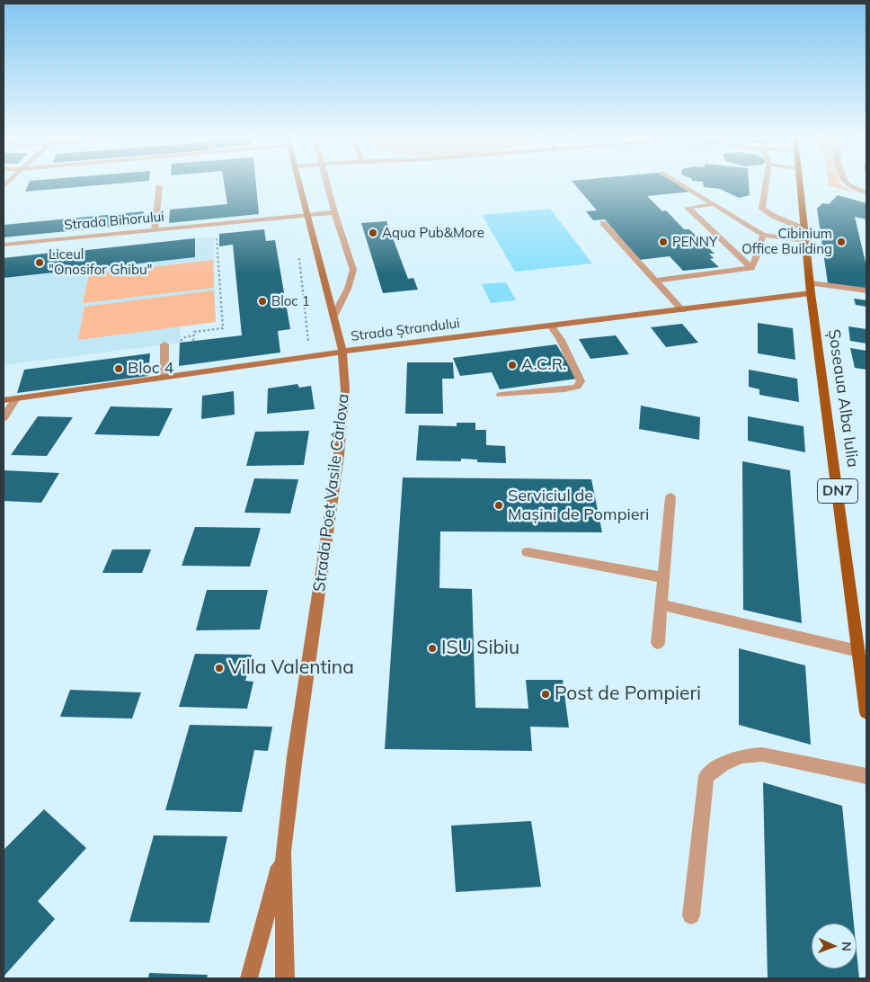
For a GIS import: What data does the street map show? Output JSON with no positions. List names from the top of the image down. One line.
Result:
{"streets":{"main road":["Șoseaua Alba Iulia","DN7"],"street":["Strada Bihorului","Strada Ștrandului","Strada Poet Vasile Cârlova"]},"crossings":[["Strada Bihorului","Strada Poet Vasile Cârlova"],["Strada Ștrandului","Șoseaua Alba Iulia"],["Strada Ștrandului","Strada Poet Vasile Cârlova"]],"places":["Aqua Pub&More","PENNY","Cibinium Office Building","Liceul \"Onosifor Ghibu\"","Bloc 1","A.C.R.","Bloc 4","Serviciul de Mașini de Pompieri","ISU Sibiu","Villa Valentina","Post de Pompieri"],"north":"right"}
